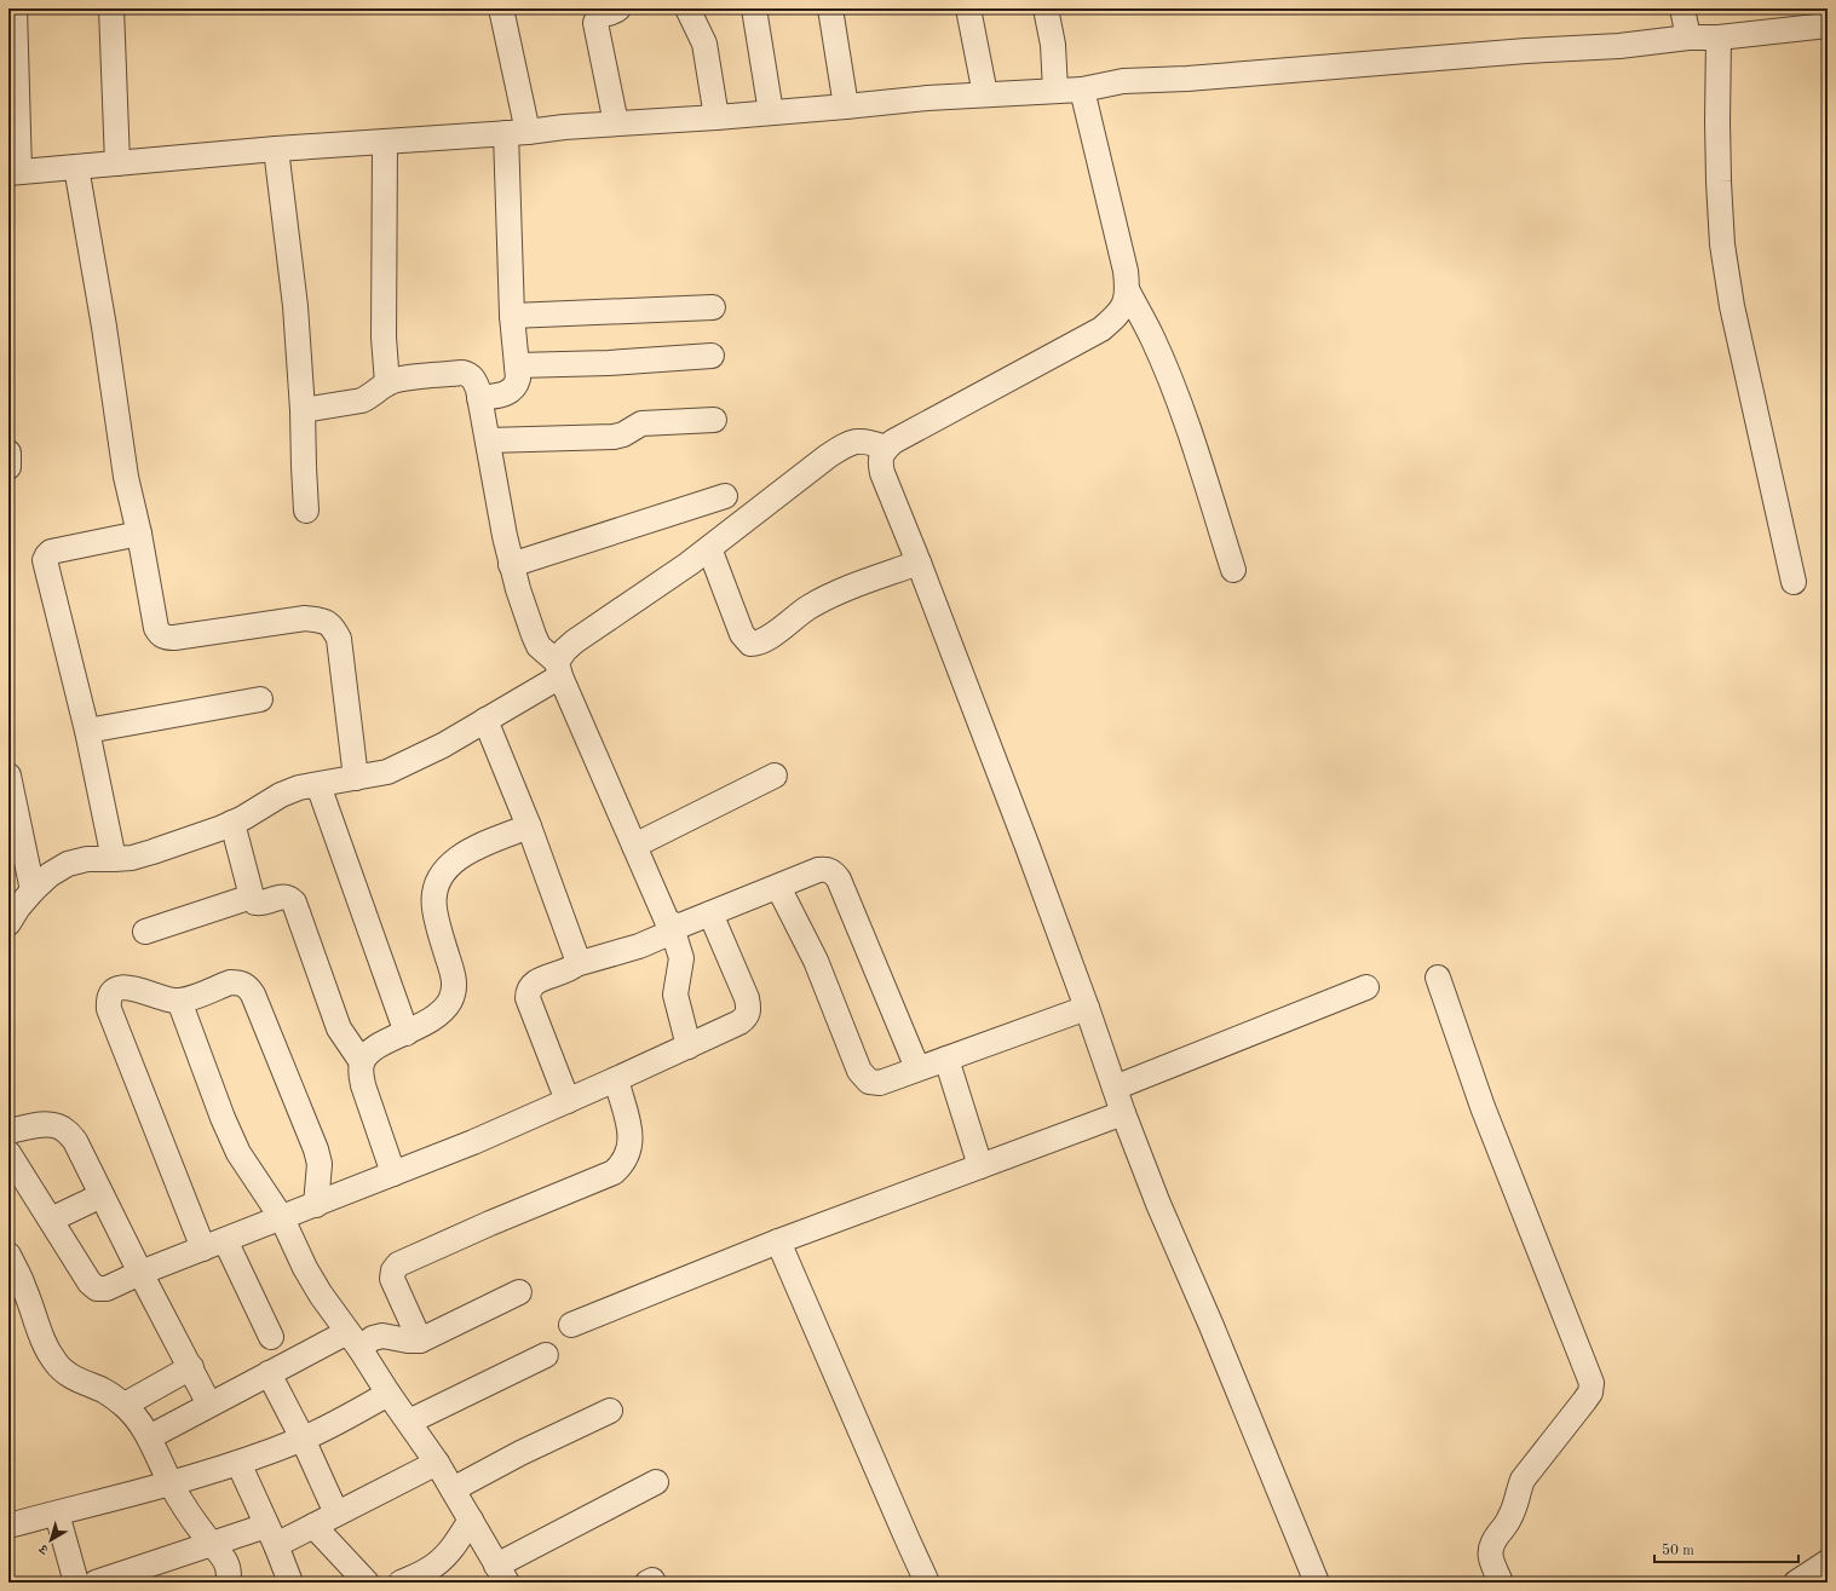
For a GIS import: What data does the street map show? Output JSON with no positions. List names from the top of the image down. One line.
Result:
{"scale_bar":"50 m","north":"bottom left"}
